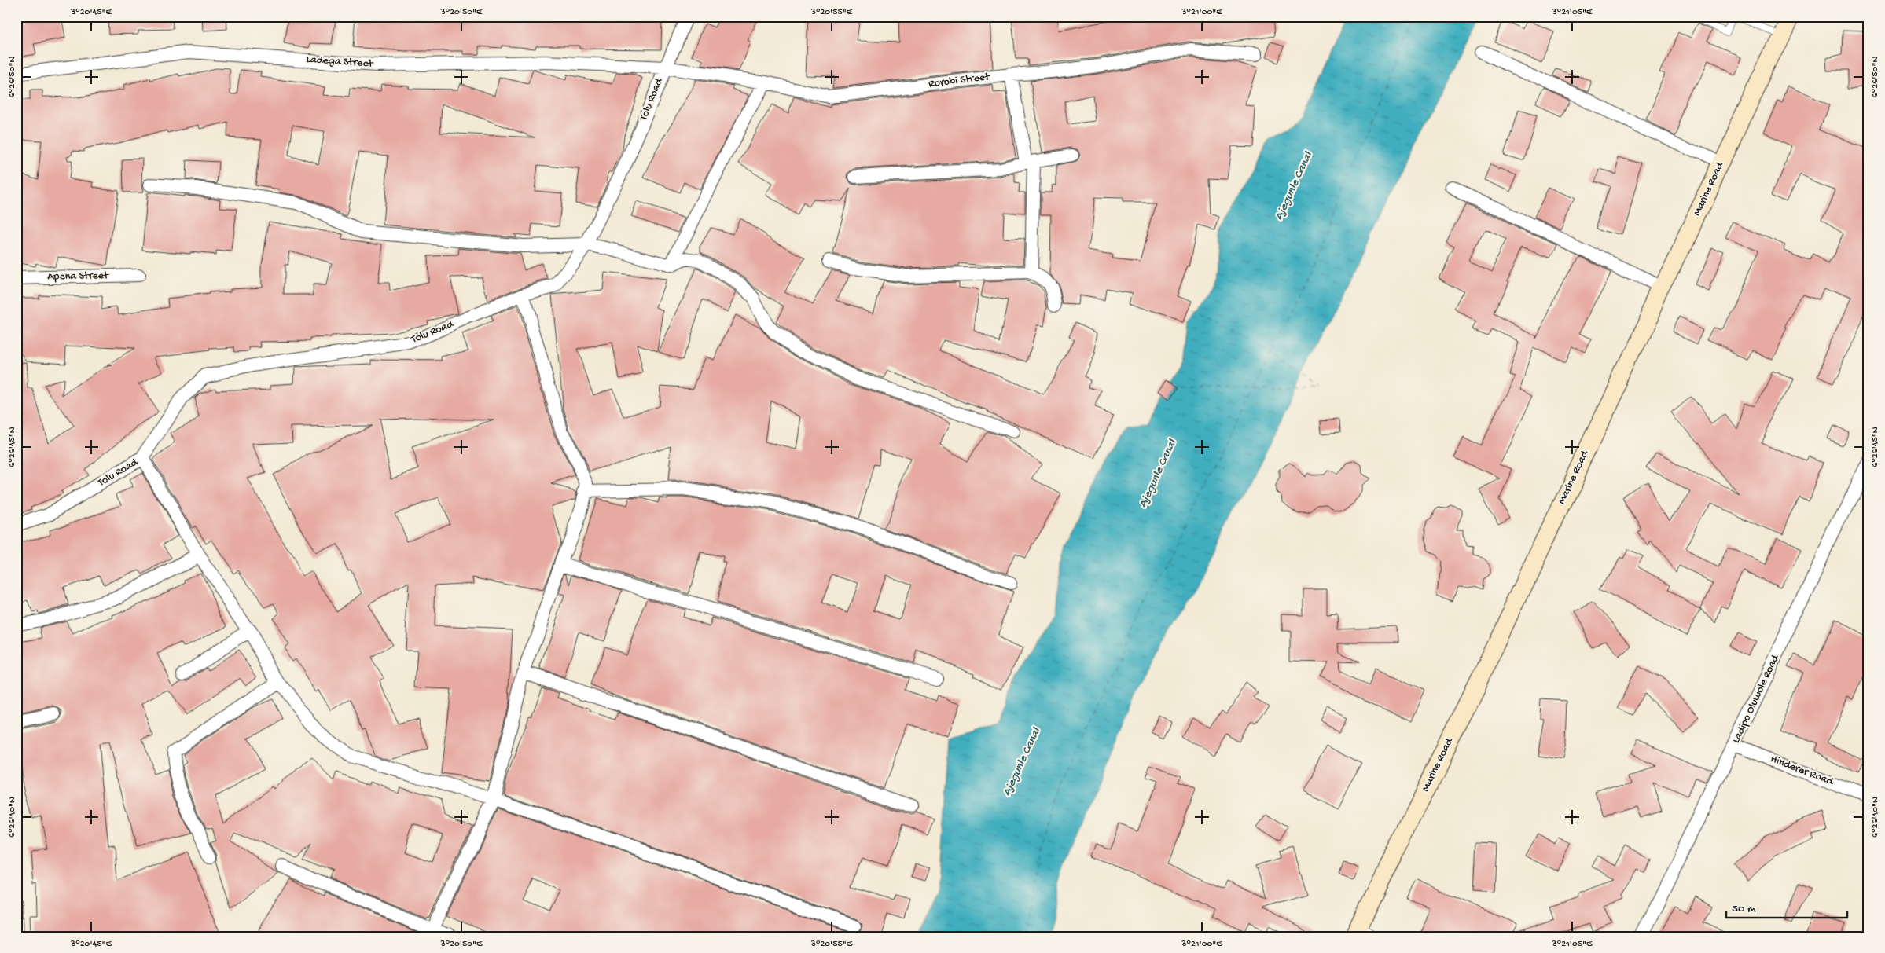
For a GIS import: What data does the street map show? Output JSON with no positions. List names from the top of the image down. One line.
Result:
{"streets":{"street":["Ladega Street","Rorobi Street","Tolu Road","Marine Road","Apena Street","Ladipo Oluwole Road","Hinderer Road"]},"crossings":[["Ladega Street","Rorobi Street"],["Ladega Street","Tolu Road"],["Rorobi Street","Tolu Road"],["Ladipo Oluwole Road","Hinderer Road"]],"water":["Ajegunle Canal"],"scale_bar":"50 m","coordinates":["3°20'45\"E","3°20'50\"E","3°20'55\"E","3°21'00\"E","3°21'05\"E","6°26'50\"N","6°26'45\"N","6°26'40\"N"]}
